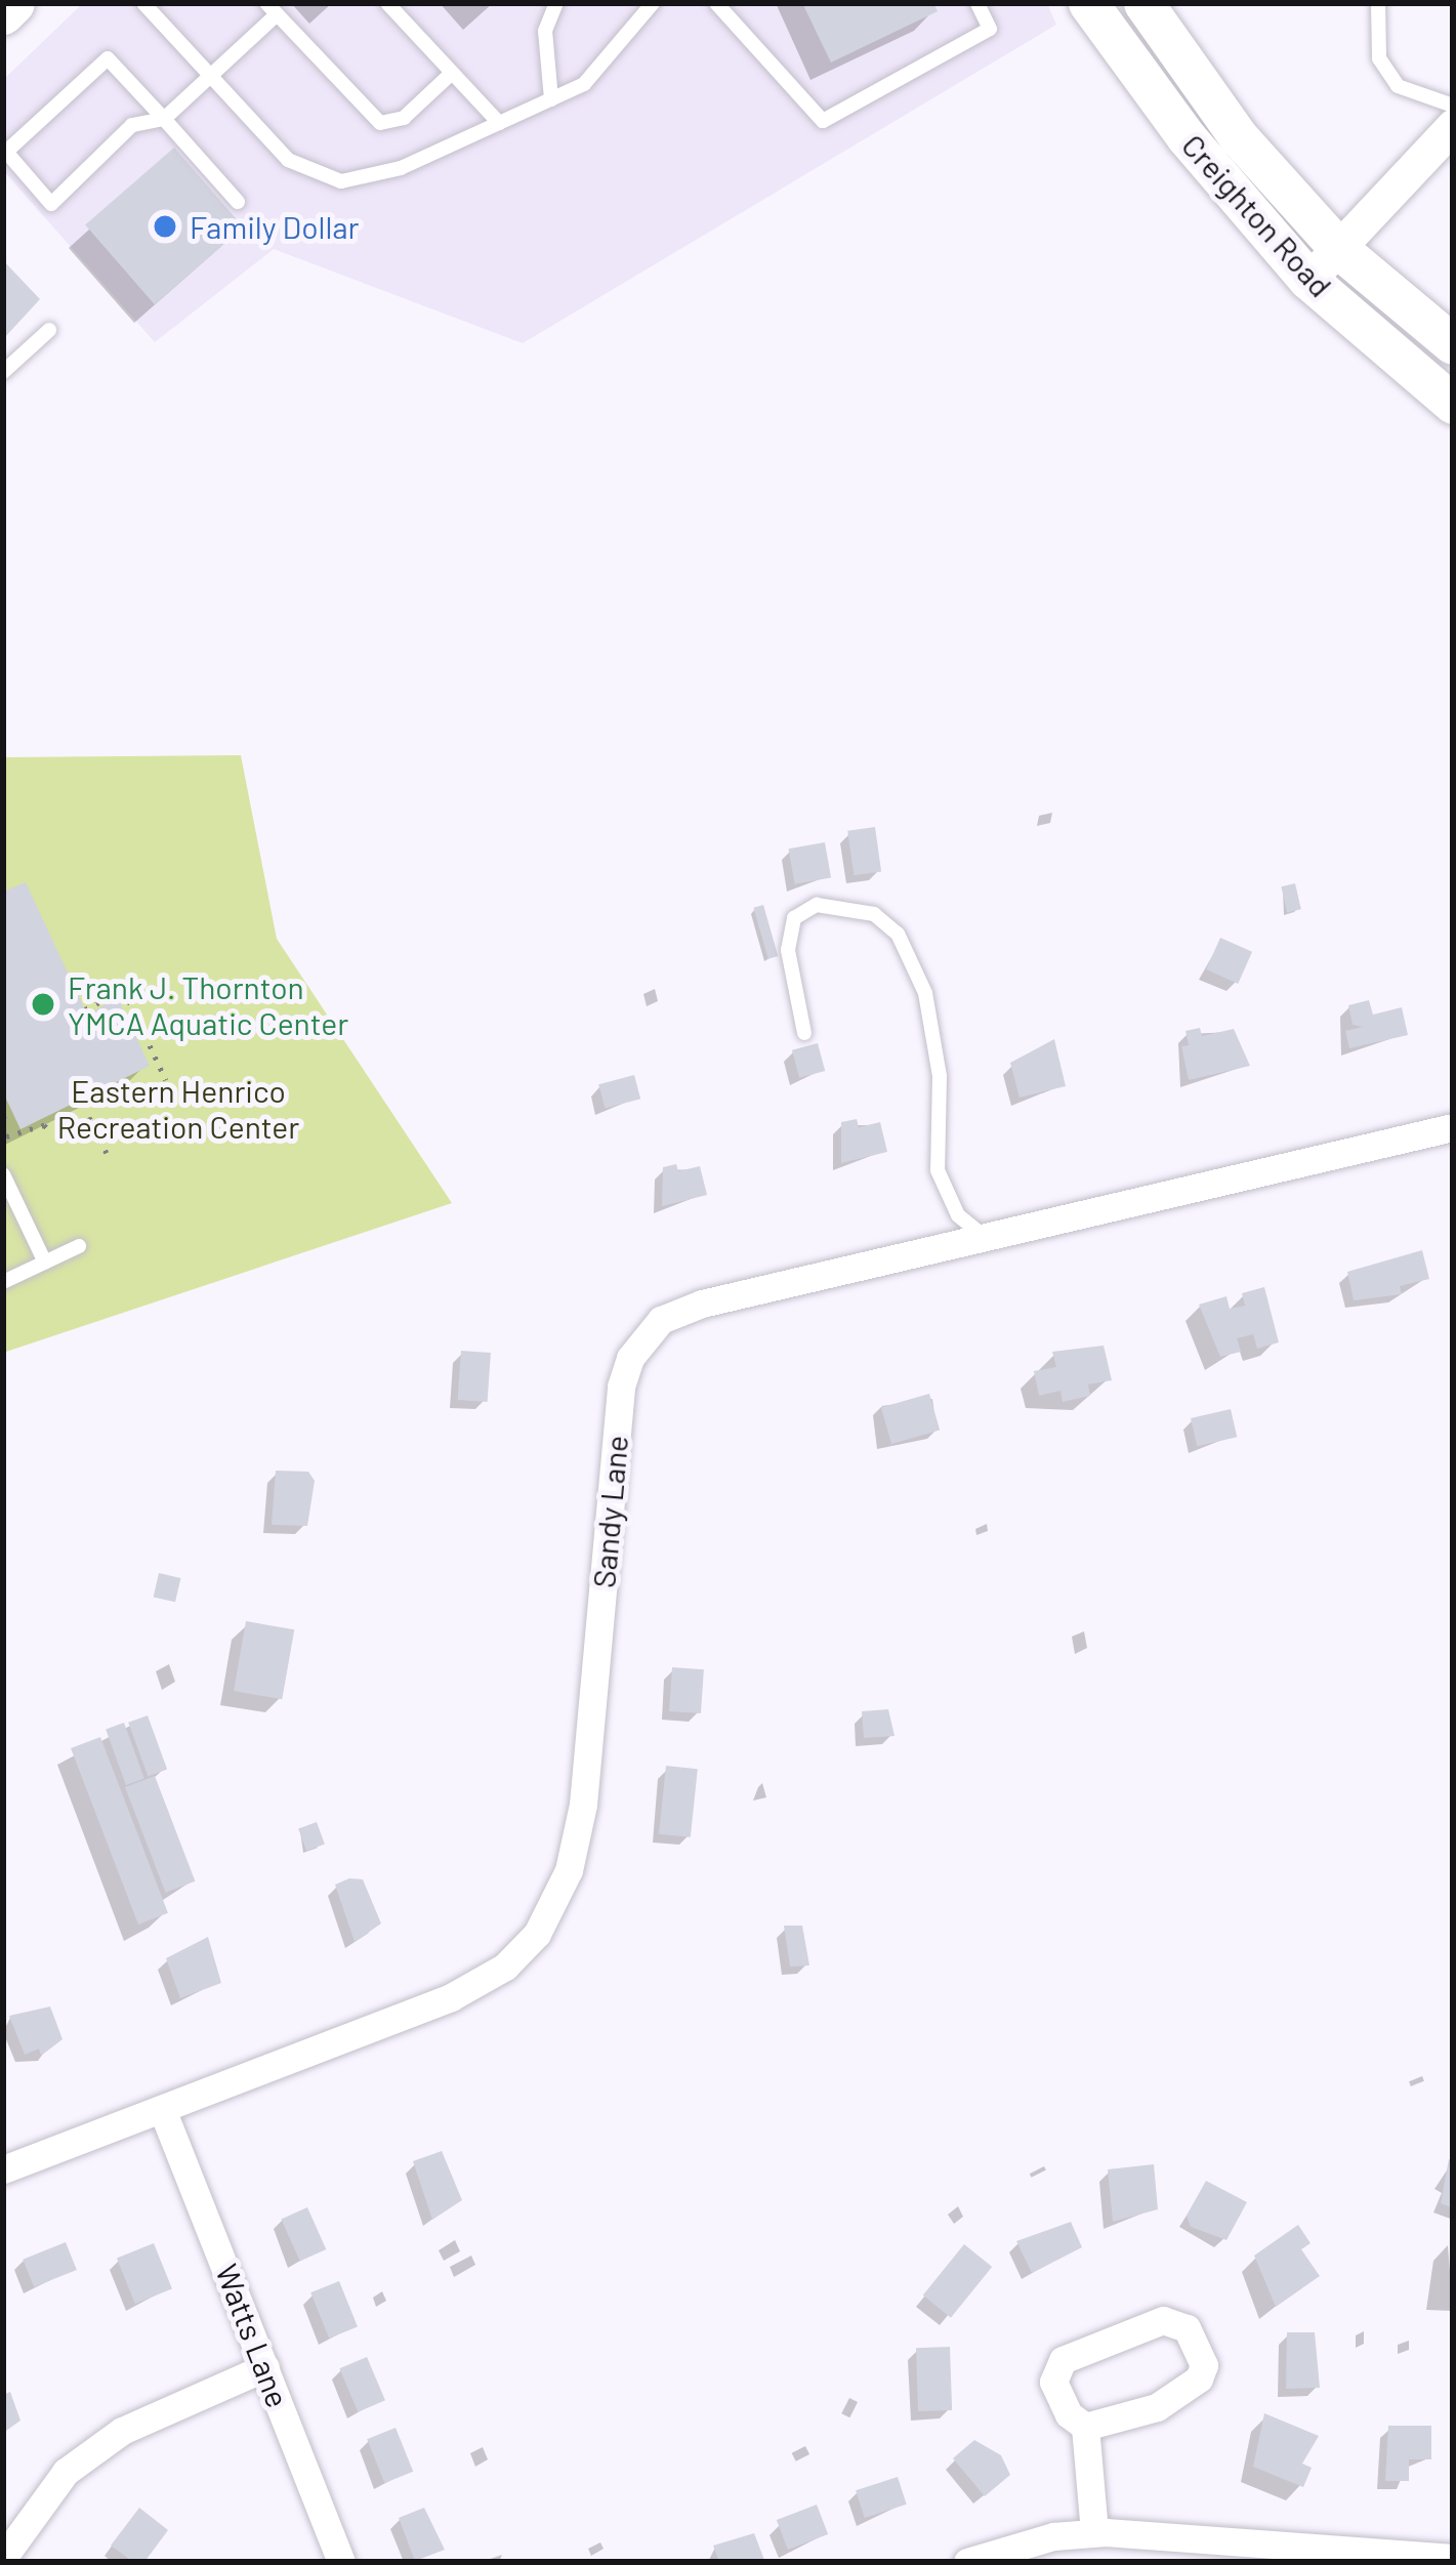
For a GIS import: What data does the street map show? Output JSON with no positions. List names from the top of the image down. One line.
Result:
{"streets":{"main road":["Creighton Road"],"street":["Sandy Lane","Watts Lane"]},"crossings":[["Sandy Lane","Watts Lane"]],"parks":["Eastern Henrico Recreation Center"],"places":["Family Dollar","Frank J. Thornton YMCA Aquatic Center"]}
